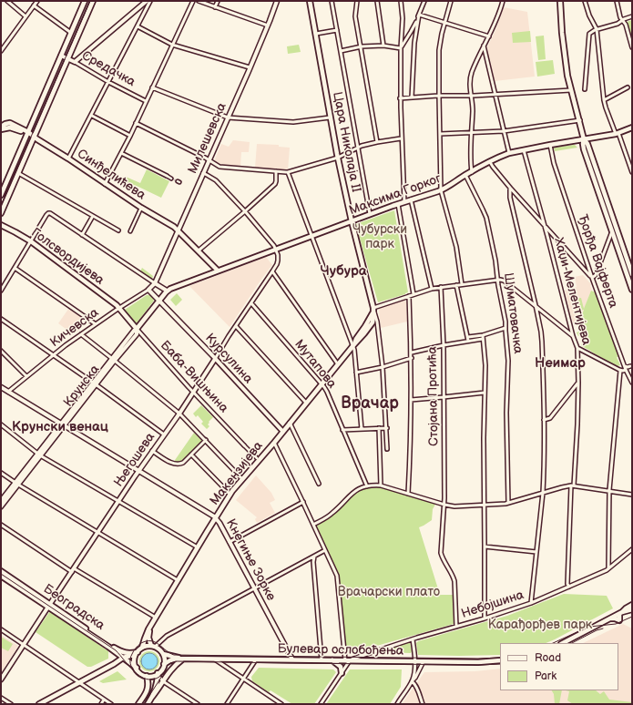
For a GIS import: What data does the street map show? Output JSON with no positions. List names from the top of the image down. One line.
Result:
{"streets":{"main road":["Цара Николаја II","Синђелићева","Максима Горког","Голсвордијева","Баба-Вишњина","Крунска","Макензијева","Београдска","Булевар ослобођења"],"street":["Средачка","Милешевска","Ђорђа Вајферта","Хаџи-Мелентијева","Шуматовачка","Кичевска","Курсулина","Мутапова","Стојана Протића","Његошева","Кнегиње Зорке","Небојшина"]},"crossings":[["Милешевска","Синђелићева"],["Милешевска","Кичевска"],["Цара Николаја II","Максима Горког"],["Цара Николаја II","Макензијева"],["Синђелићева","Максима Горког"],["Максима Горког","Ђорђа Вајферта"],["Максима Горког","Хаџи-Мелентијева"],["Максима Горког","Шуматовачка"],["Максима Горког","Крунска"],["Максима Горког","Његошева"],["Голсвордијева","Кичевска"],["Голсвордијева","Баба-Вишњина"],["Хаџи-Мелентијева","Небојшина"],["Кичевска","Курсулина"],["Кичевска","Баба-Вишњина"],["Кичевска","Кнегиње Зорке"],["Курсулина","Крунска"],["Курсулина","Његошева"],["Курсулина","Макензијева"],["Мутапова","Његошева"],["Мутапова","Макензијева"],["Баба-Вишњина","Крунска"],["Баба-Вишњина","Његошева"],["Крунска","Кнегиње Зорке"],["Стојана Протића","Небојшина"],["Његошева","Кнегиње Зорке"],["Његошева","Београдска"],["Макензијева","Кнегиње Зорке"],["Макензијева","Београдска"],["Макензијева","Булевар ослобођења"],["Кнегиње Зорке","Булевар ослобођења"],["Небојшина","Булевар ослобођења"],["Београдска","Булевар ослобођења"]],"districts":["Чубура","Неимар","Врачар","Крунски венац"],"parks":["Чубурски парк","Врачарски плато","Карађорђев парк"],"legend":["Road","Park"]}
